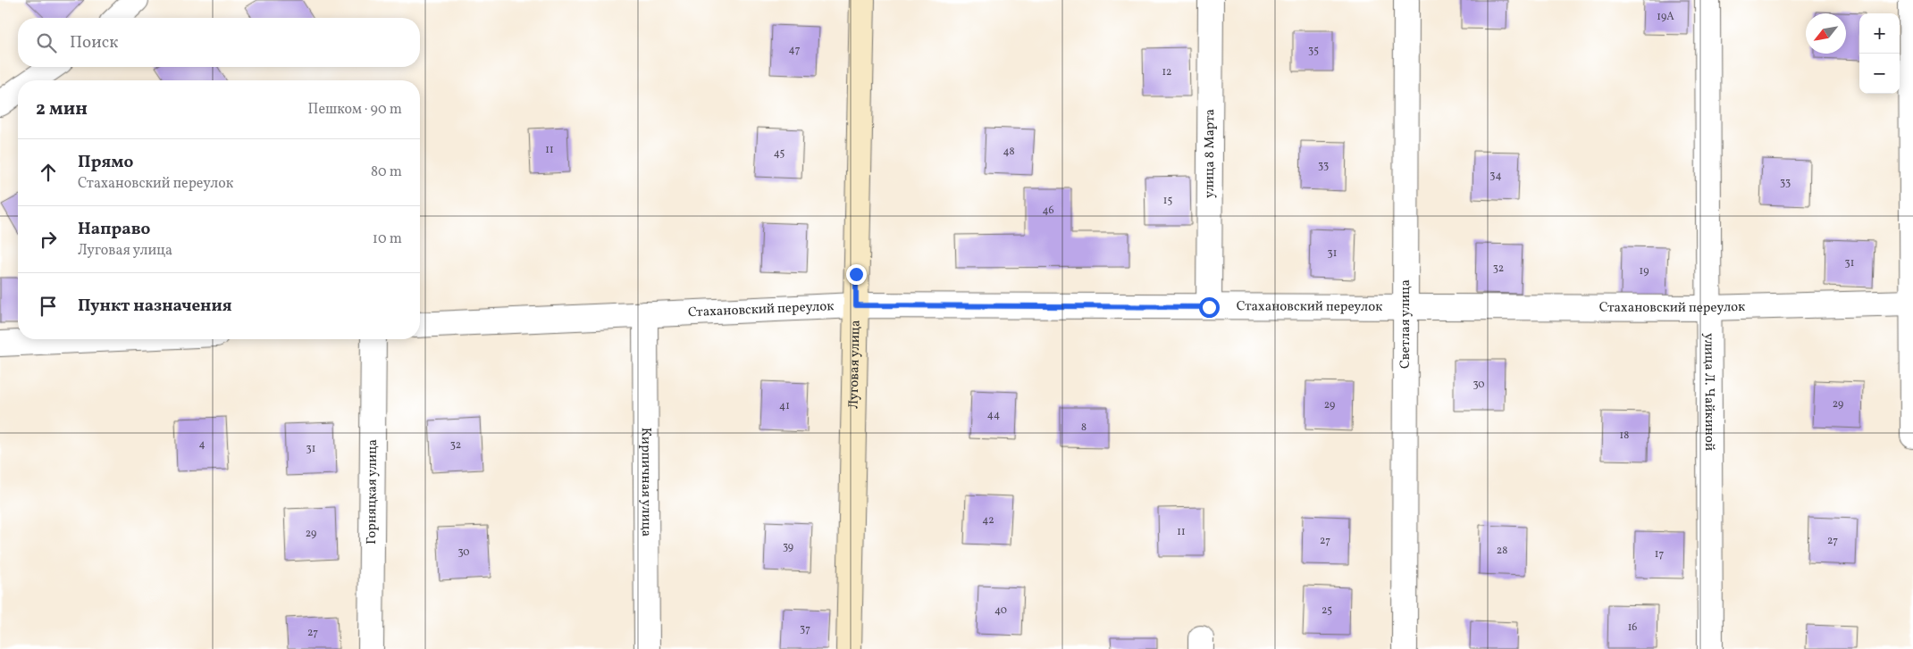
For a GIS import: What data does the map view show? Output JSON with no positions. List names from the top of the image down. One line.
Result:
{"streets":{"street":["улица 8 Марта","Стахановский переулок","Светлая улица","Луговая улица","улица Л. Чайкиной","Кирпичная улица","Горняцкая улица"]},"crossings":[["улица 8 Марта","Стахановский переулок"],["Стахановский переулок","Светлая улица"],["Стахановский переулок","Луговая улица"],["Стахановский переулок","улица Л. Чайкиной"],["Стахановский переулок","Кирпичная улица"]],"house_numbers":["19А","47","35","12","11","48","45","33","34","33","15","46","31","31","32","19","30","29","29","41","44","8","18","4","32","31","42","11","29","27","27","39","28","30","17","40","25","16","37","27"],"north":"bottom left","page":{"map_buttons":["+","−"],"search":"Поиск","heading":["2 мин","Пешком · 90 m"],"list":[["Прямо","Стахановский переулок","80 m"],["Направо","Луговая улица","10 m"],"Пункт назначения"]}}
